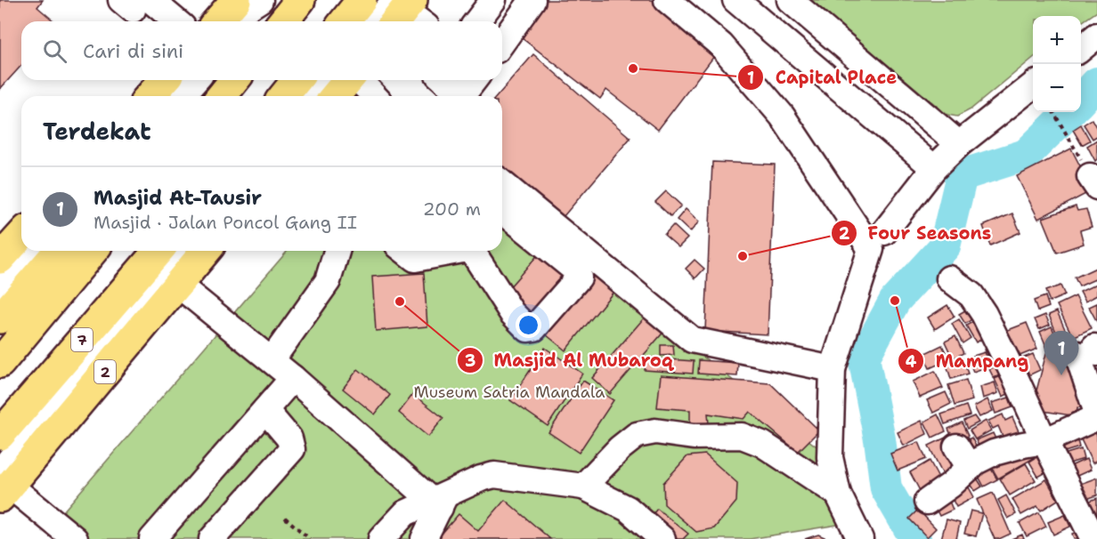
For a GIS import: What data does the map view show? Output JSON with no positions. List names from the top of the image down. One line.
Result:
{"streets":{"highway":["7","2"]},"parks":["Museum Satria Mandala"],"places":["Capital Place","Four Seasons","Mampang","Masjid Al Mubaroq"],"page":{"map_buttons":["+","−"],"search":"Cari di sini","heading":"Terdekat","list":[{"mark":"1","name":"Masjid At-Tausir","note":"Masjid · Jalan Poncol Gang II","value":"200 m"}],"pins":"1"}}
